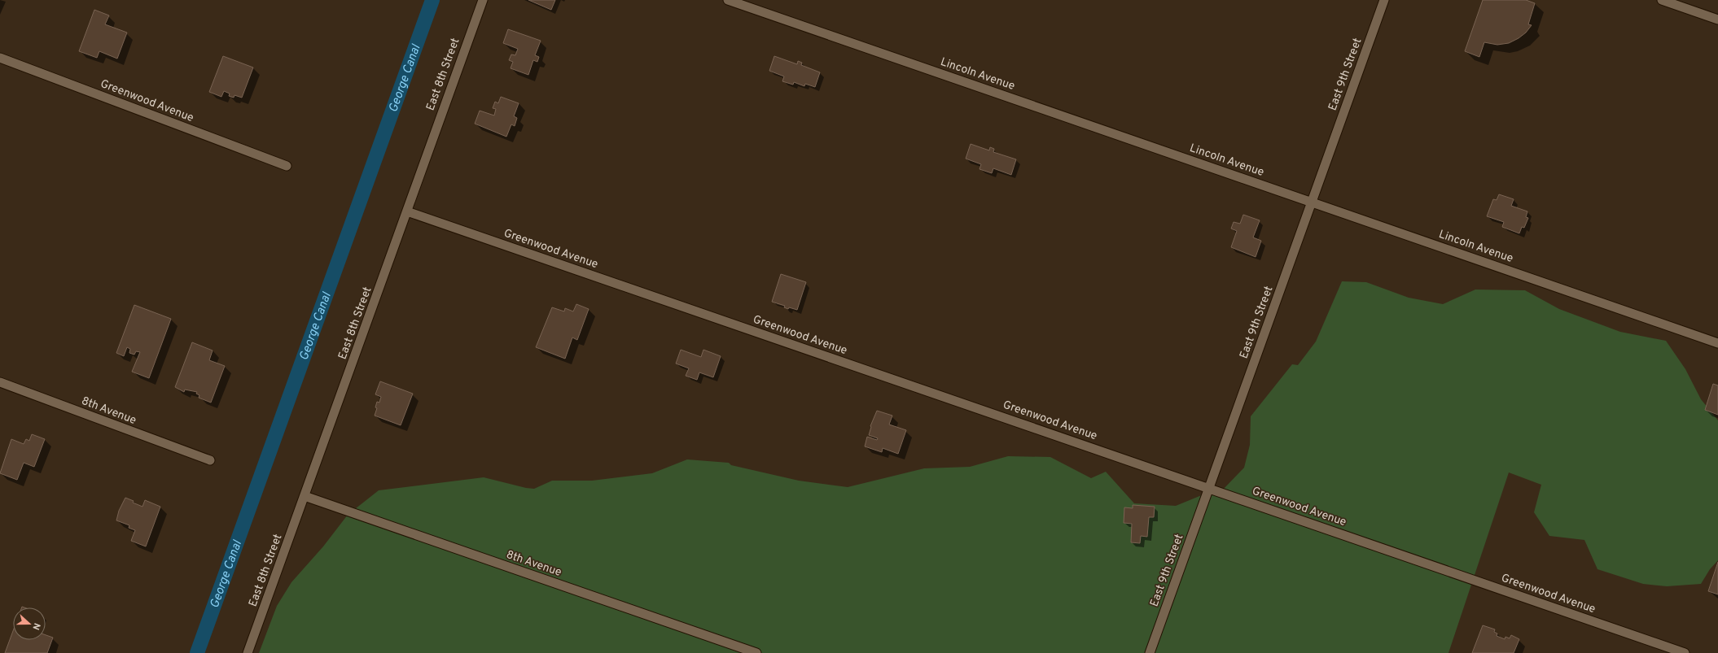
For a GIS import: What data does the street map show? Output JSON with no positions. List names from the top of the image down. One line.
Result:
{"streets":{"street":["Lincoln Avenue","East 8th Street","East 9th Street","Greenwood Avenue","8th Avenue"]},"crossings":[["Lincoln Avenue","East 9th Street"],["East 8th Street","Greenwood Avenue"],["East 8th Street","8th Avenue"],["East 9th Street","Greenwood Avenue"]],"water":["George Canal"],"north":"right"}
